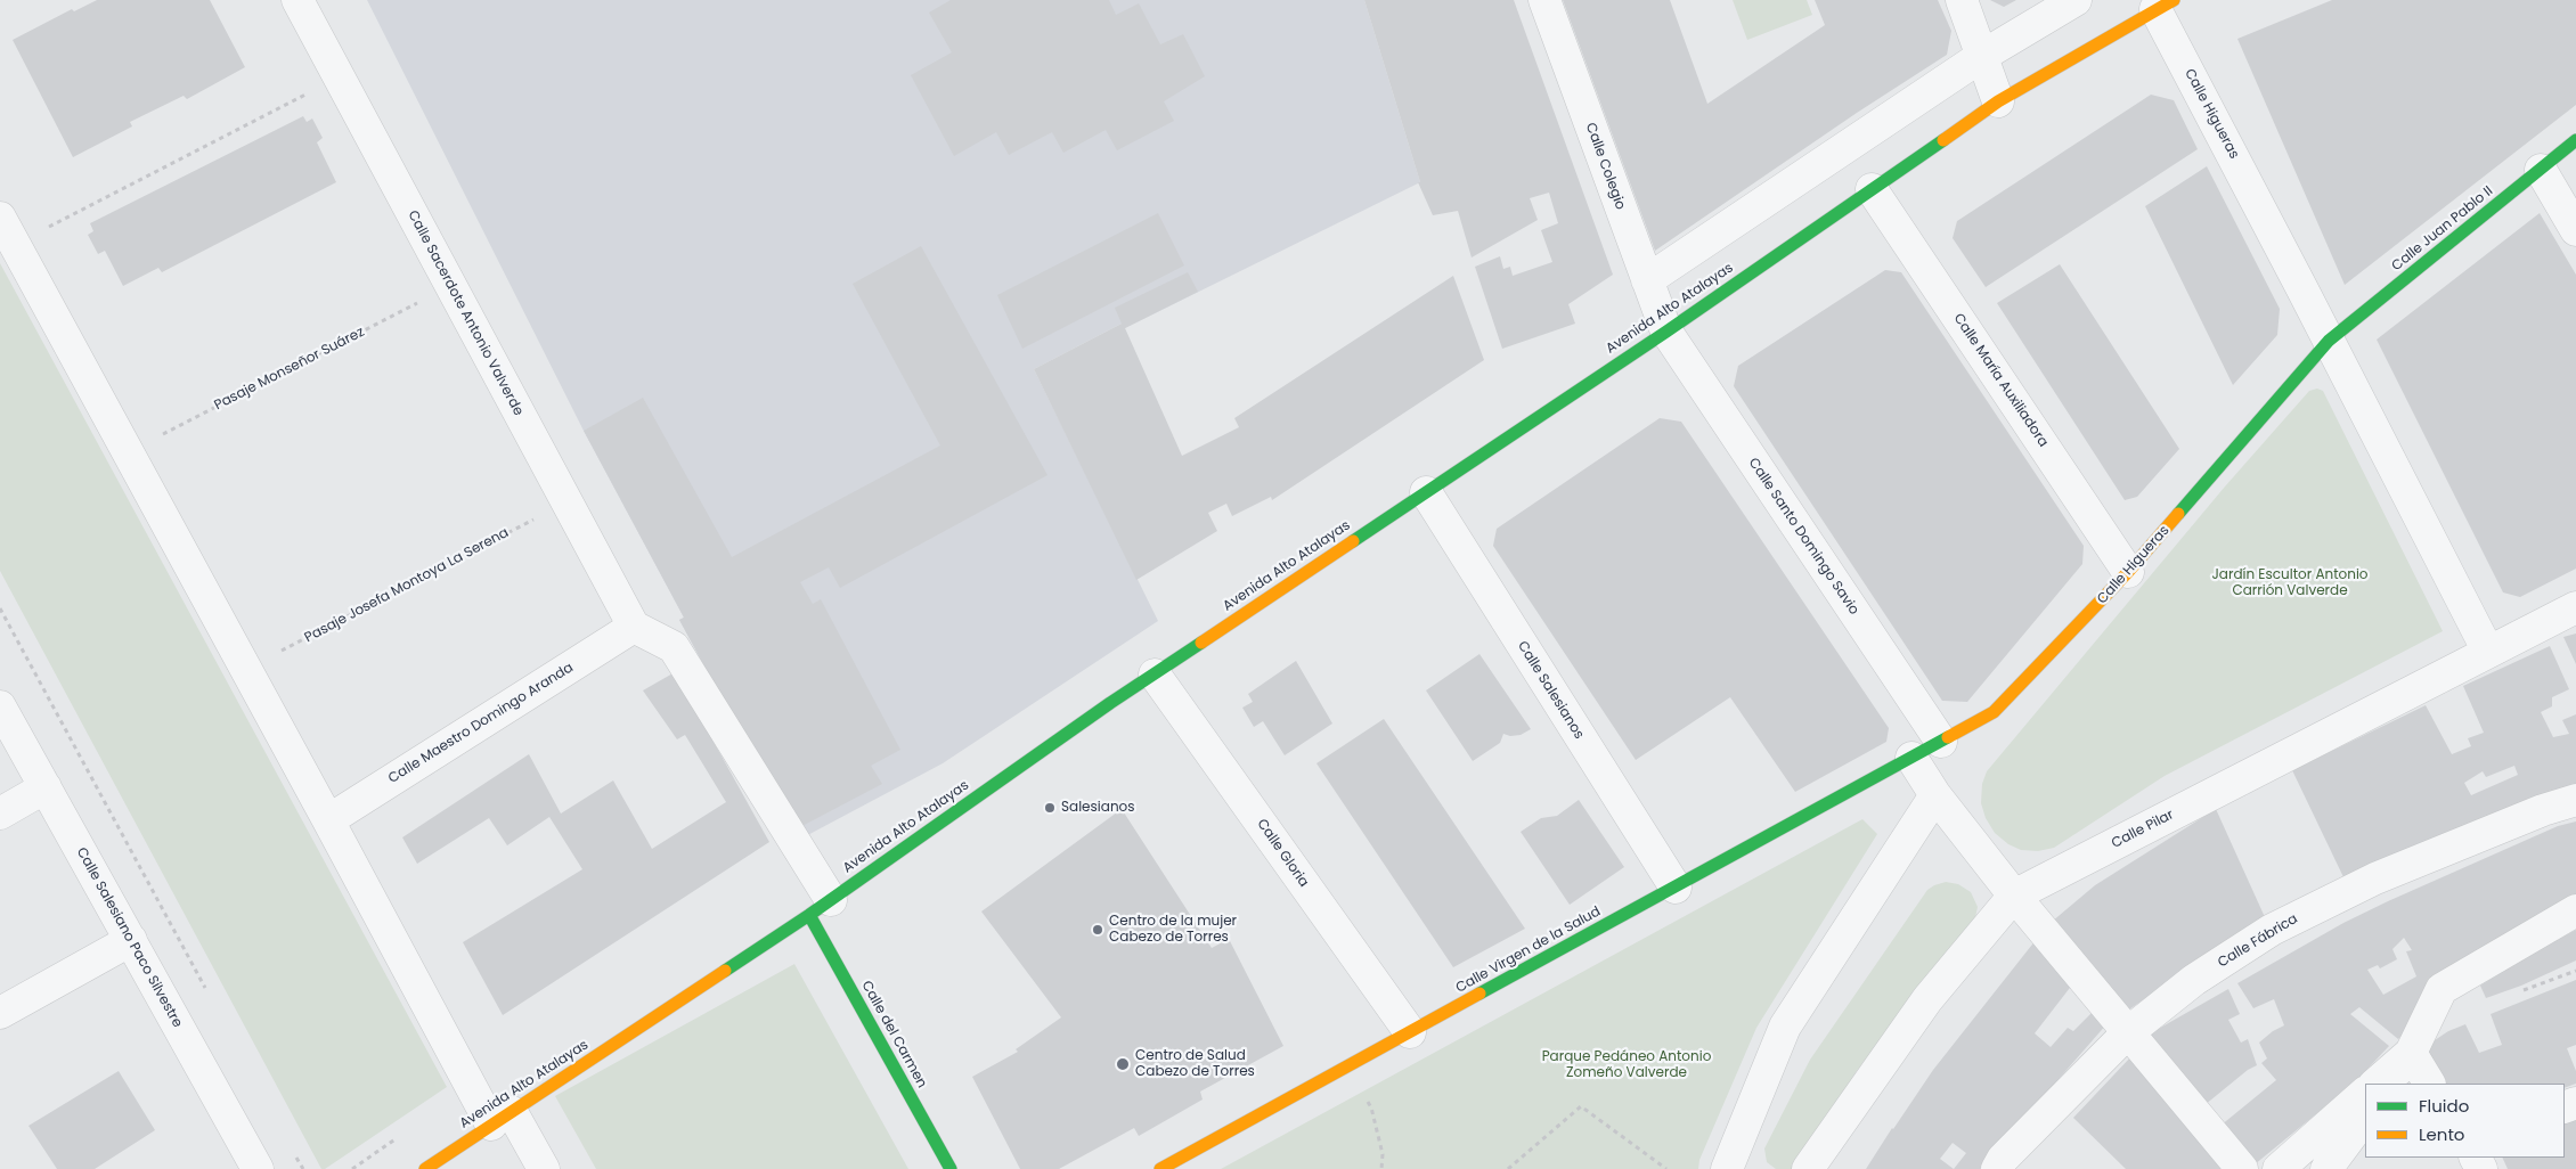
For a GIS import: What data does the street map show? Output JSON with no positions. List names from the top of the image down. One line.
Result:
{"streets":{"street":["Calle Higueras","Calle Colegio","Calle Juan Pablo II","Avenida Alto Atalayas","Calle Sacerdote Antonio Valverde","Calle María Auxiliadora","Calle Santo Domingo Savio","Calle Salesianos","Calle Maestro Domingo Aranda","Calle Pilar","Calle Gloria","Calle Salesiano Paco Silvestre","Calle Fábrica","Calle Virgen de la Salud","Calle del Carmen"],"path":["Pasaje Monseñor Suárez","Pasaje Josefa Montoya La Serena"]},"crossings":[["Calle Higueras","Calle Juan Pablo II"],["Calle Higueras","Avenida Alto Atalayas"],["Calle Higueras","Calle María Auxiliadora"],["Calle Higueras","Calle Santo Domingo Savio"],["Calle Higueras","Calle Pilar"],["Calle Higueras","Calle Virgen de la Salud"],["Calle Colegio","Avenida Alto Atalayas"],["Calle Colegio","Calle Santo Domingo Savio"],["Avenida Alto Atalayas","Calle María Auxiliadora"],["Avenida Alto Atalayas","Calle Santo Domingo Savio"],["Avenida Alto Atalayas","Calle Salesianos"],["Avenida Alto Atalayas","Calle Gloria"],["Avenida Alto Atalayas","Calle del Carmen"],["Calle Sacerdote Antonio Valverde","Pasaje Monseñor Suárez"],["Calle Sacerdote Antonio Valverde","Pasaje Josefa Montoya La Serena"],["Calle Sacerdote Antonio Valverde","Calle Maestro Domingo Aranda"],["Calle Salesianos","Calle Virgen de la Salud"],["Calle Gloria","Calle Virgen de la Salud"]],"parks":["Jardín Escultor Antonio Carrión Valverde","Parque Pedáneo Antonio Zomeño Valverde"],"places":["Salesianos","Centro de la mujer Cabezo de Torres","Centro de Salud Cabezo de Torres"],"legend":["Fluido","Lento"]}
